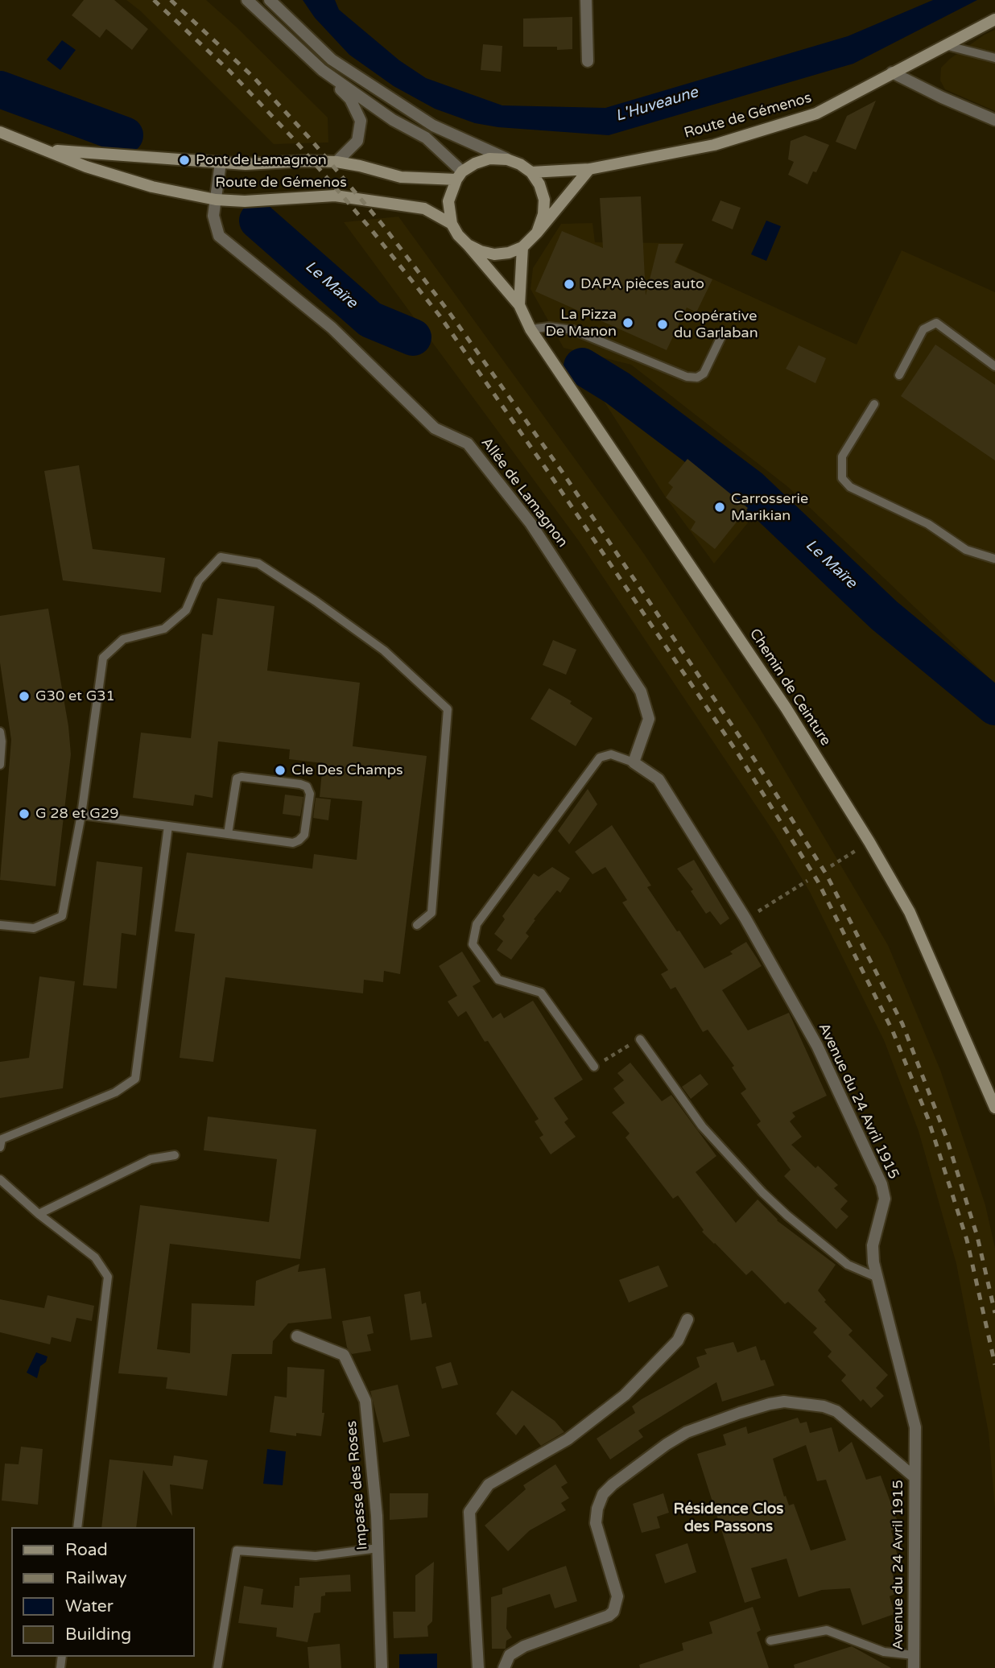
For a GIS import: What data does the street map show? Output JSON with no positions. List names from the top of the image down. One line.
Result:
{"streets":{"main road":["Route de Gémenos","Chemin de Ceinture"],"street":["Allée de Lamagnon","Avenue du 24 Avril 1915","Impasse des Roses"]},"crossings":[["Route de Gémenos","Allée de Lamagnon"],["Route de Gémenos","Chemin de Ceinture"],["Allée de Lamagnon","Avenue du 24 Avril 1915"]],"districts":["Résidence Clos des Passons"],"water":["L'Huveaune","Le Maïre"],"places":["Pont de Lamagnon","DAPA pièces auto","La Pizza De Manon","Coopérative du Garlaban","Carrosserie Marikian","G30 et G31","Cle Des Champs","G 28 et G29"],"legend":["Road","Railway","Water","Building"]}
